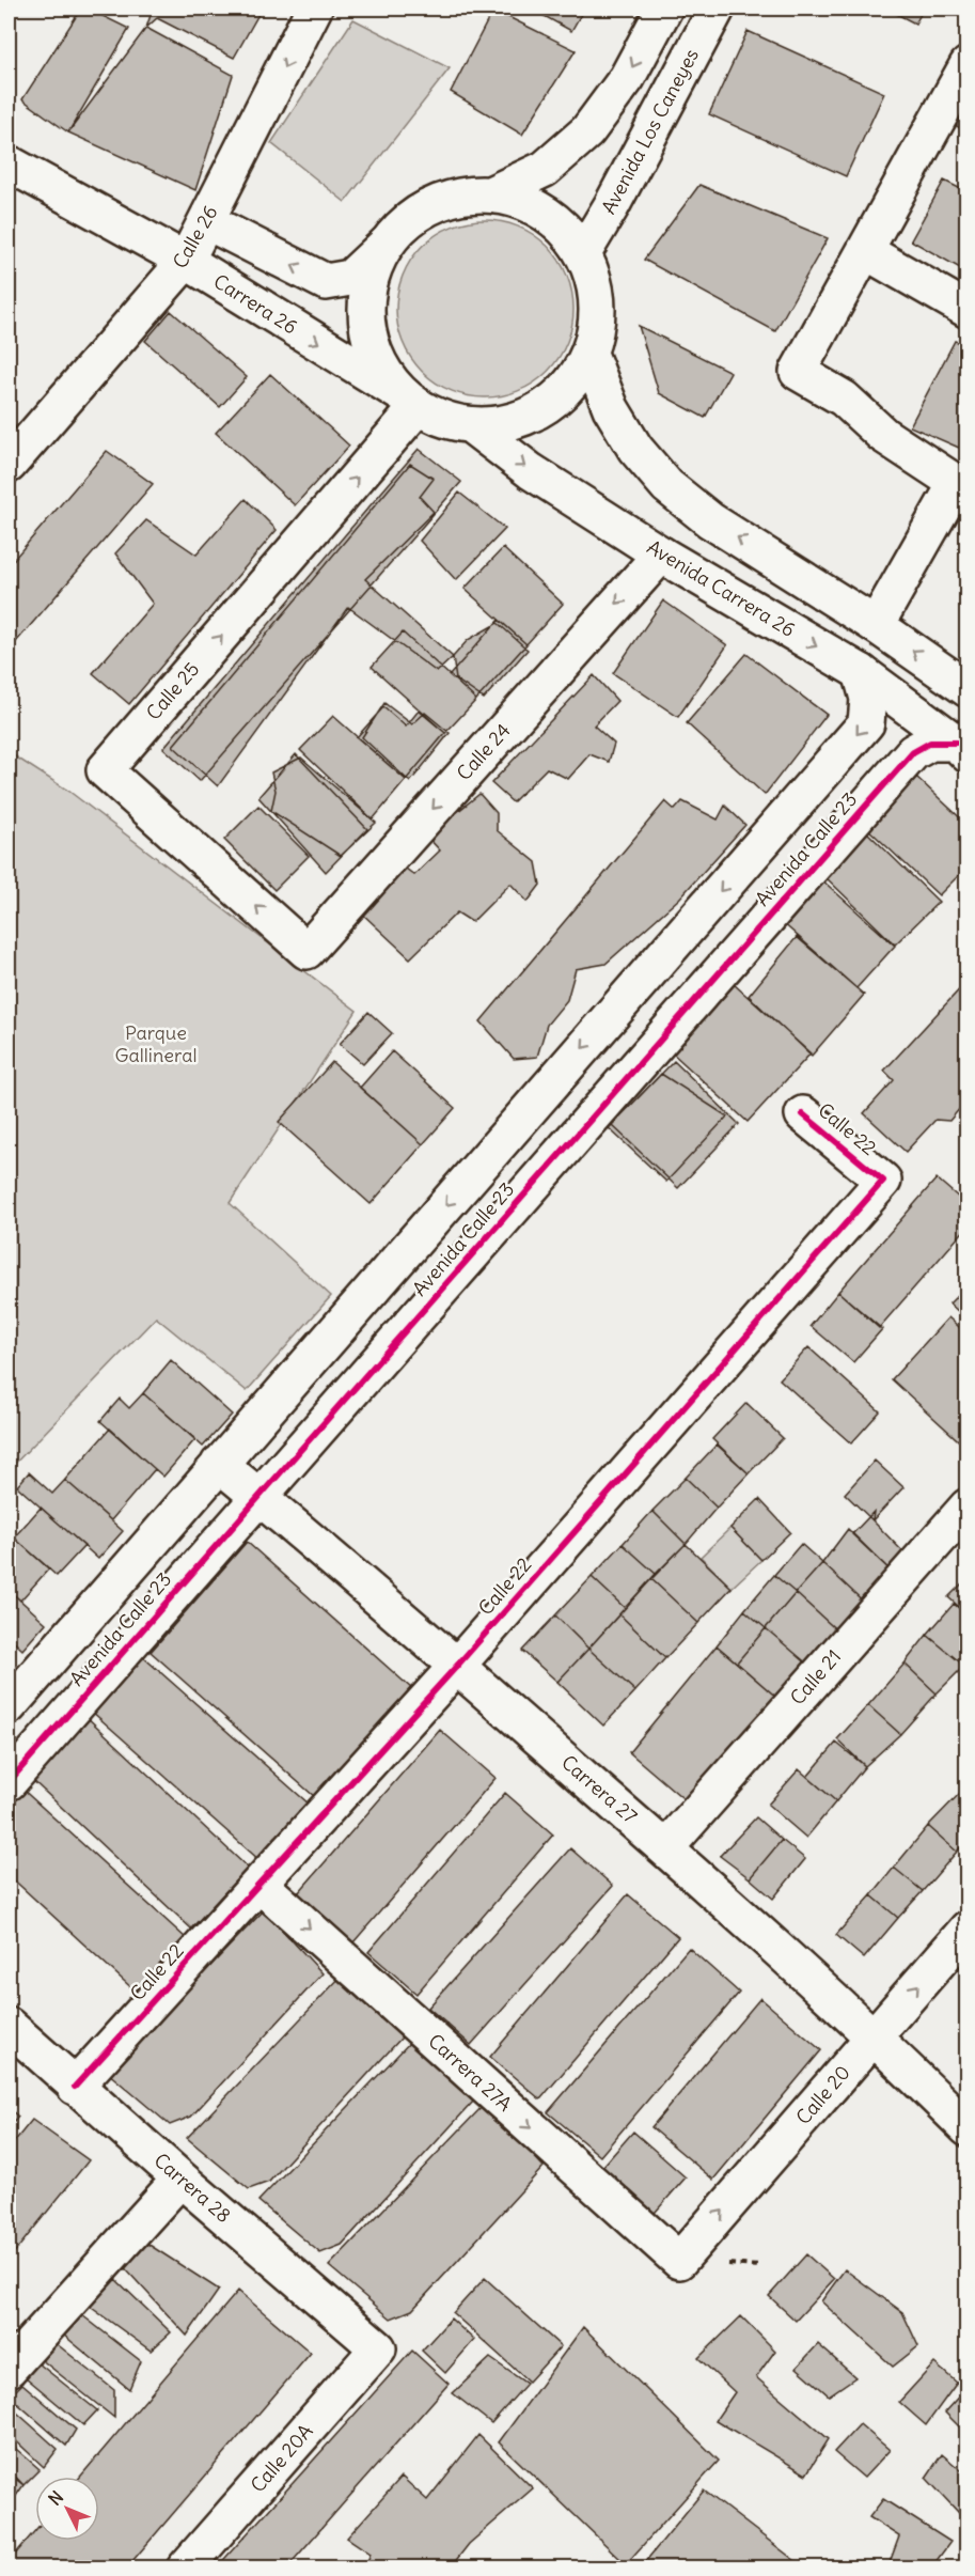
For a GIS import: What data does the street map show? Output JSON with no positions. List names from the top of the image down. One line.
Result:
{"streets":{"street":["Avenida Los Caneyes","Calle 26","Carrera 26","Avenida Carrera 26","Calle 25","Calle 24","Avenida Calle 23","Calle 22","Calle 21","Carrera 27","Carrera 27A","Calle 20","Carrera 28","Calle 20A"]},"crossings":[["Calle 26","Carrera 26"],["Carrera 26","Avenida Carrera 26"],["Carrera 26","Calle 25"],["Avenida Carrera 26","Calle 24"],["Avenida Carrera 26","Avenida Calle 23"],["Calle 25","Calle 24"],["Avenida Calle 23","Carrera 27"],["Calle 22","Carrera 27"],["Calle 22","Carrera 27A"],["Calle 22","Carrera 28"],["Calle 21","Carrera 27"],["Carrera 27","Calle 20"],["Carrera 27A","Calle 20"],["Carrera 28","Calle 20A"]],"one_way":["Carrera 26","Calle 24","Carrera 27A","Calle 20"],"parks":["Parque Gallineral"],"north":"top left"}
